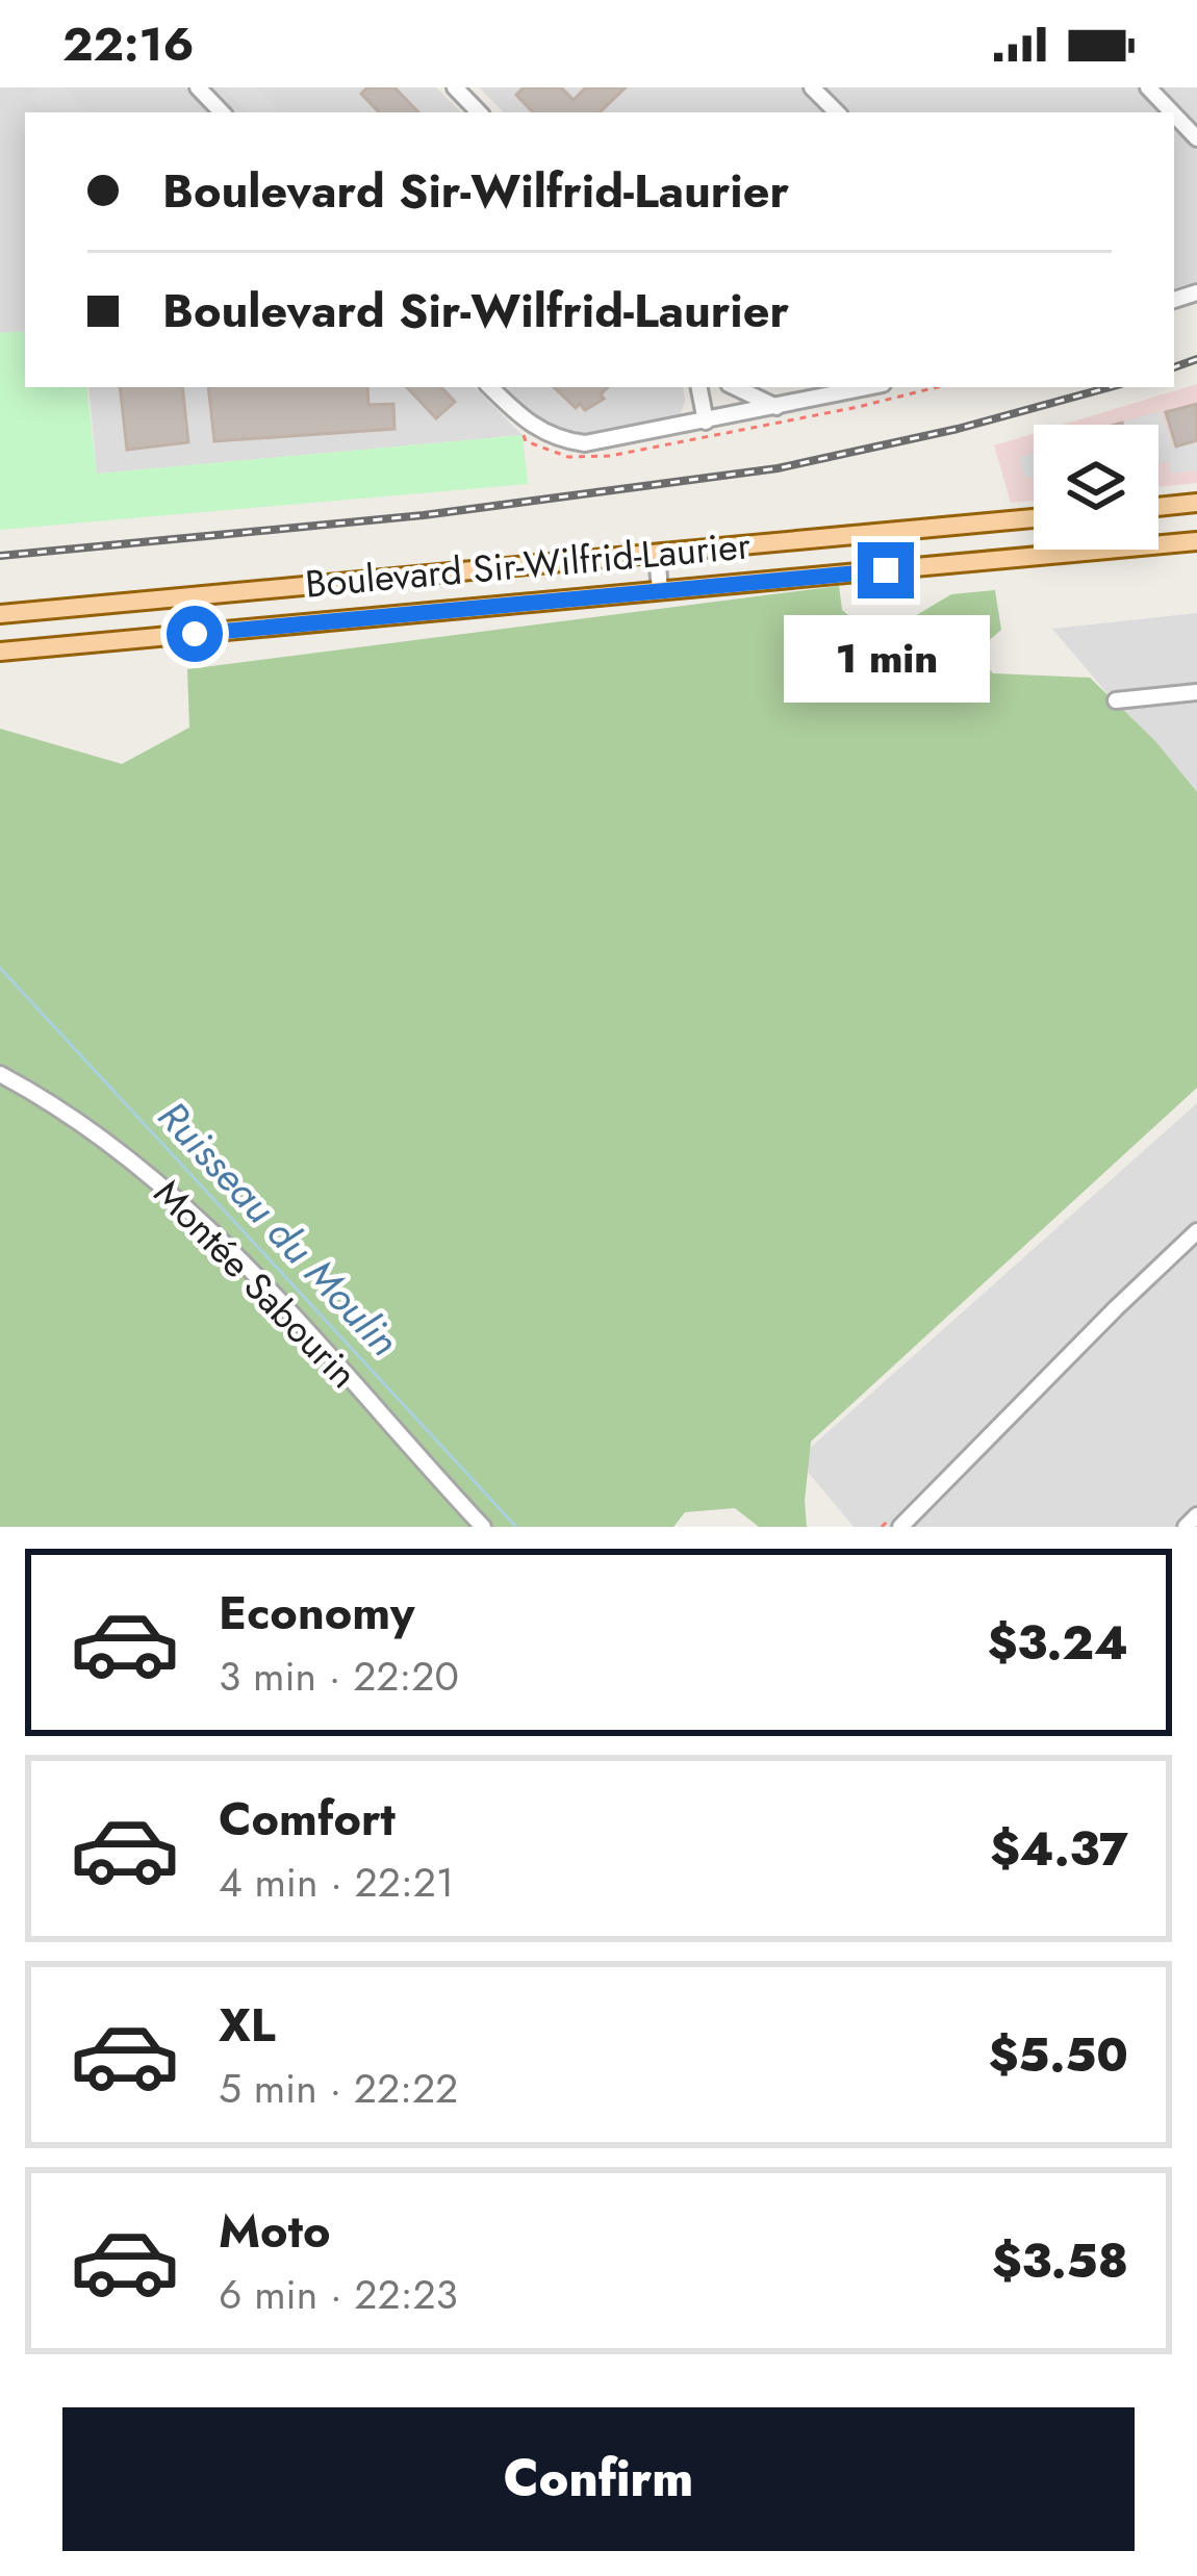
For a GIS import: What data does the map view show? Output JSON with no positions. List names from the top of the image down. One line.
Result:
{"streets":{"main road":["Boulevard Sir-Wilfrid-Laurier"],"street":["Montée Sabourin"]},"water":["Ruisseau du Moulin"],"page":{"status":"22:16","banner":["Boulevard Sir-Wilfrid-Laurier","Boulevard Sir-Wilfrid-Laurier"],"bubble":"1 min","list":[{"name":"Economy","note":"3 min · 22:20","value":"$3.24"},{"name":"Comfort","note":"4 min · 22:21","value":"$4.37"},{"name":"XL","note":"5 min · 22:22","value":"$5.50"},{"name":"Moto","note":"6 min · 22:23","value":"$3.58"}],"buttons":"Confirm"}}
